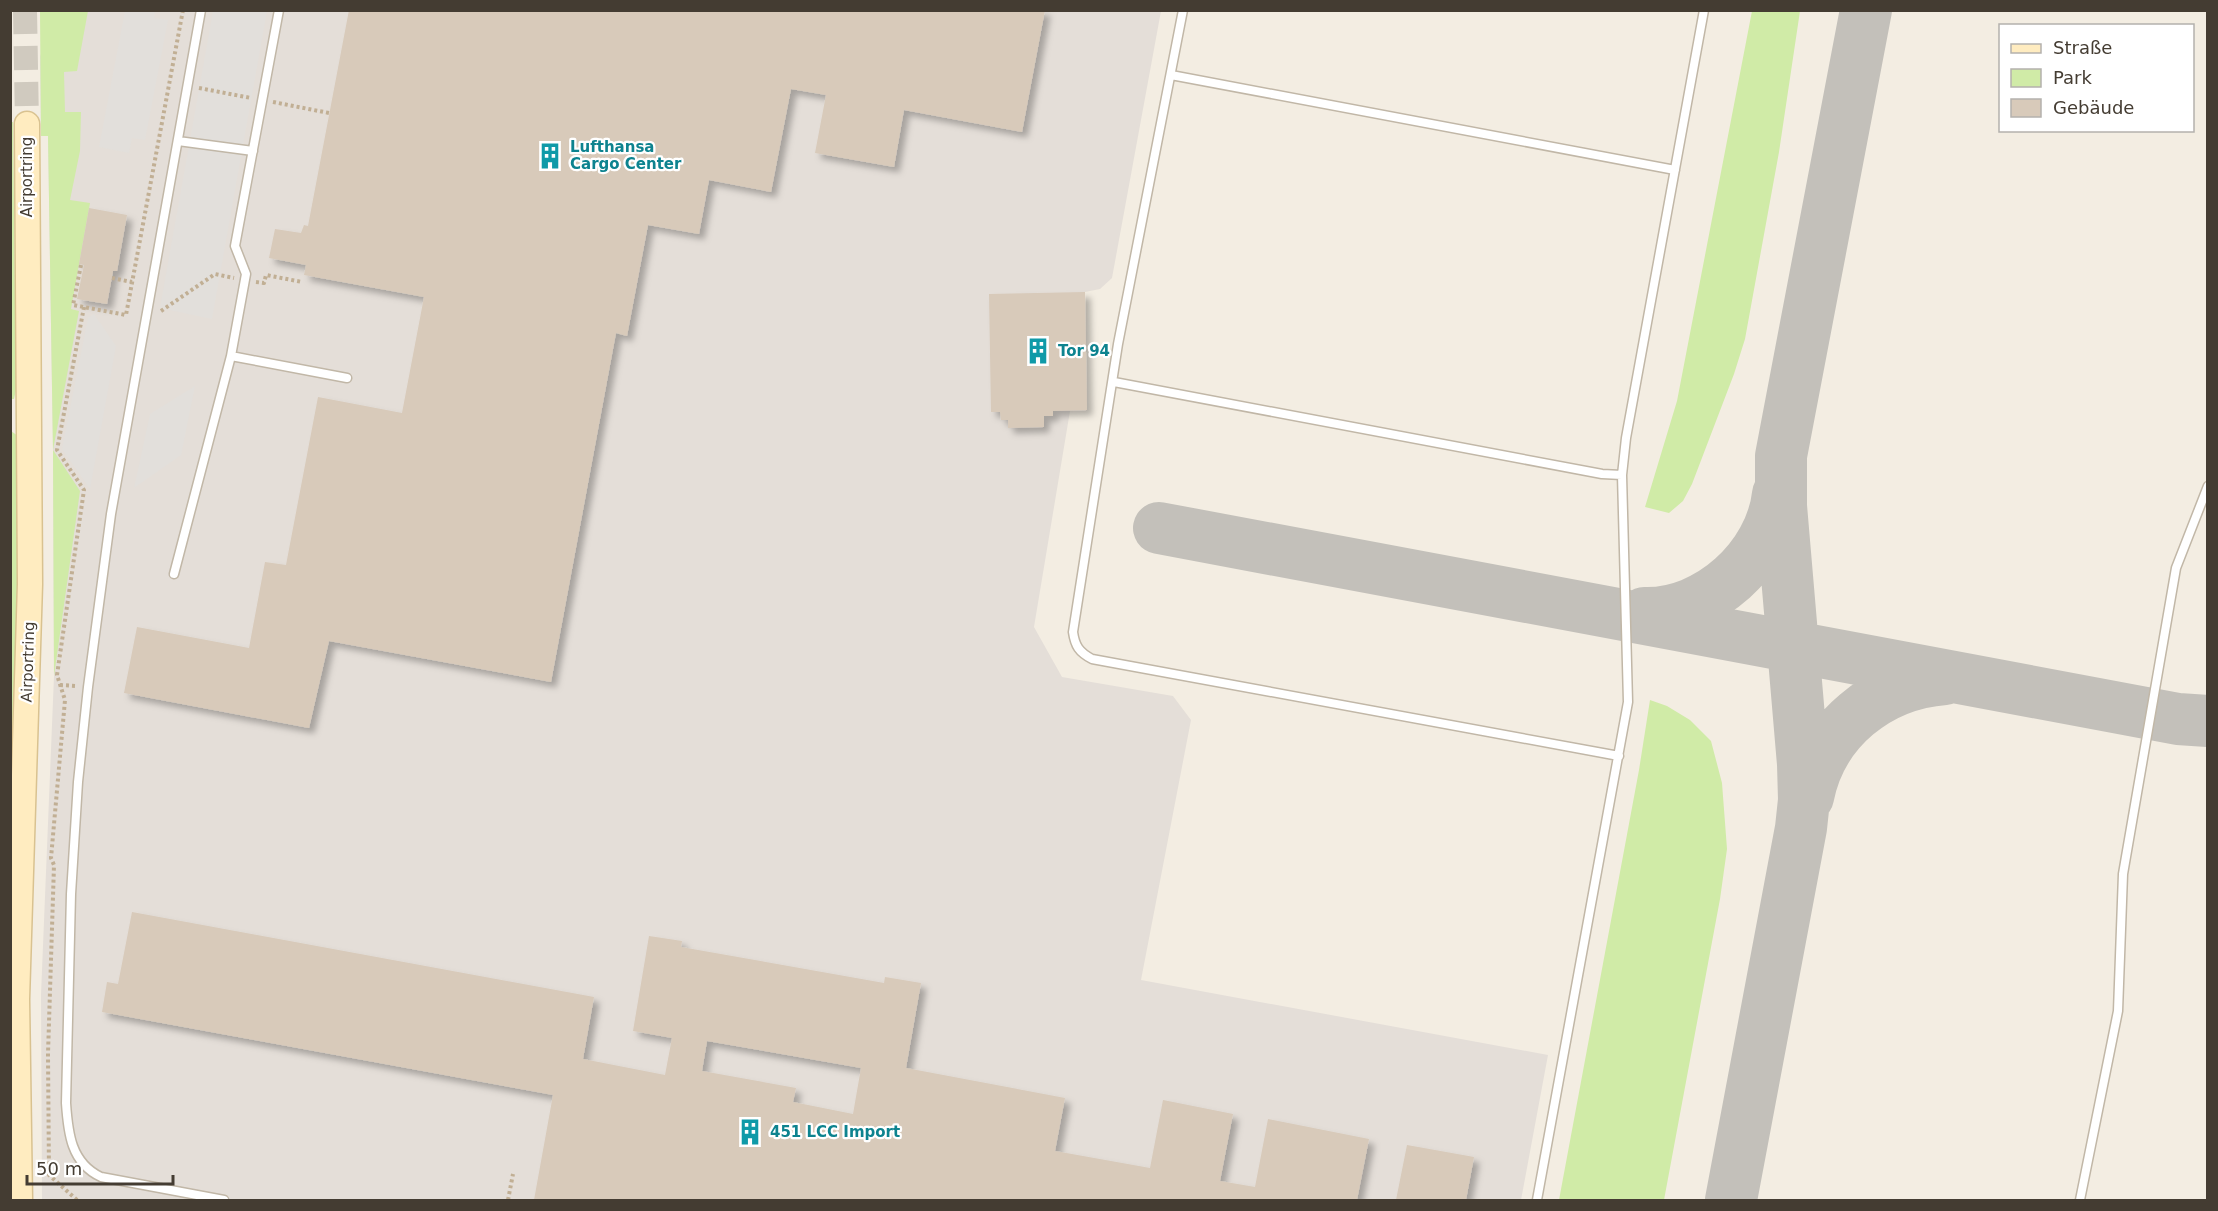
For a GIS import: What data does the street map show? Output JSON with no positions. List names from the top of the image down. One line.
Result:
{"streets":{"street":["Airportring"]},"places":{"building":["Lufthansa Cargo Center","Tor 94","451 LCC Import"]},"legend":["Straße","Park","Gebäude"],"scale_bar":"50 m"}
